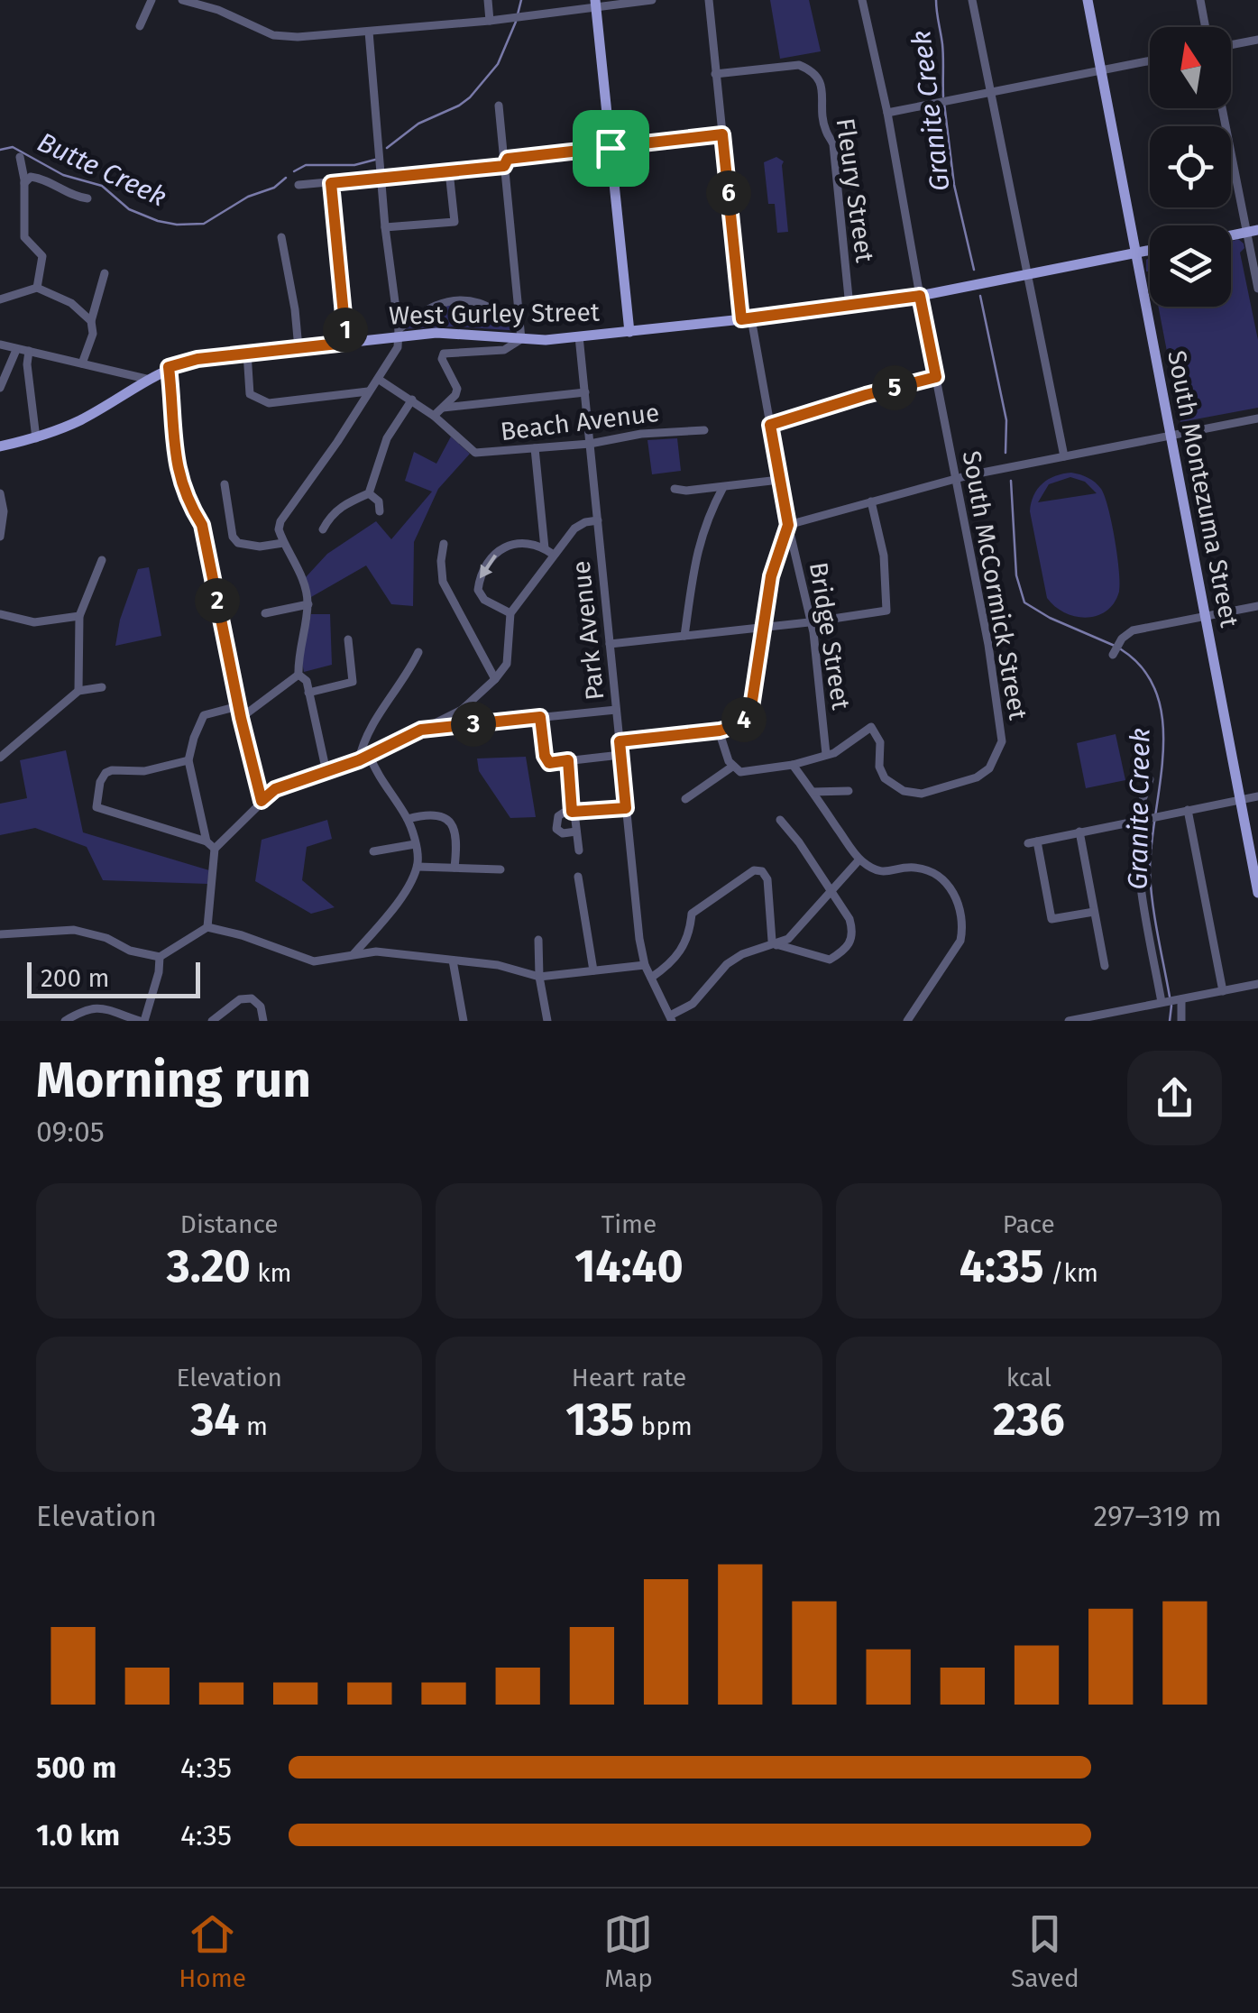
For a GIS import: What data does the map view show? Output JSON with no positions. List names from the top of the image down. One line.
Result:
{"streets":{"main road":["West Gurley Street","South Montezuma Street"],"street":["Fleury Street","Beach Avenue","South McCormick Street","Park Avenue","Bridge Street"]},"crossings":[["Fleury Street","West Gurley Street"],["Fleury Street","Bridge Street"],["West Gurley Street","South Montezuma Street"],["West Gurley Street","South McCormick Street"],["West Gurley Street","Park Avenue"],["West Gurley Street","Bridge Street"],["Beach Avenue","Park Avenue"],["South McCormick Street","Bridge Street"]],"water":["Granite Creek","Butte Creek"],"scale_bar":"200 m","north":"top","page":{"pins":["6","1","5","2","4","3"],"scale":"200 m","heading":["Morning run","09:05"],"stats":[["Distance","3.20 km"],["Time","14:40"],["Pace","4:35 /km"],["Elevation","34 m"],["Heart rate","135 bpm"],["kcal","236"]],"chart":["Elevation","297–319 m"],"list":[{"name":"500 m","note":"4:35"},{"name":"1.0 km","note":"4:35"}],"tabs":["Home","Map","Saved"]}}
